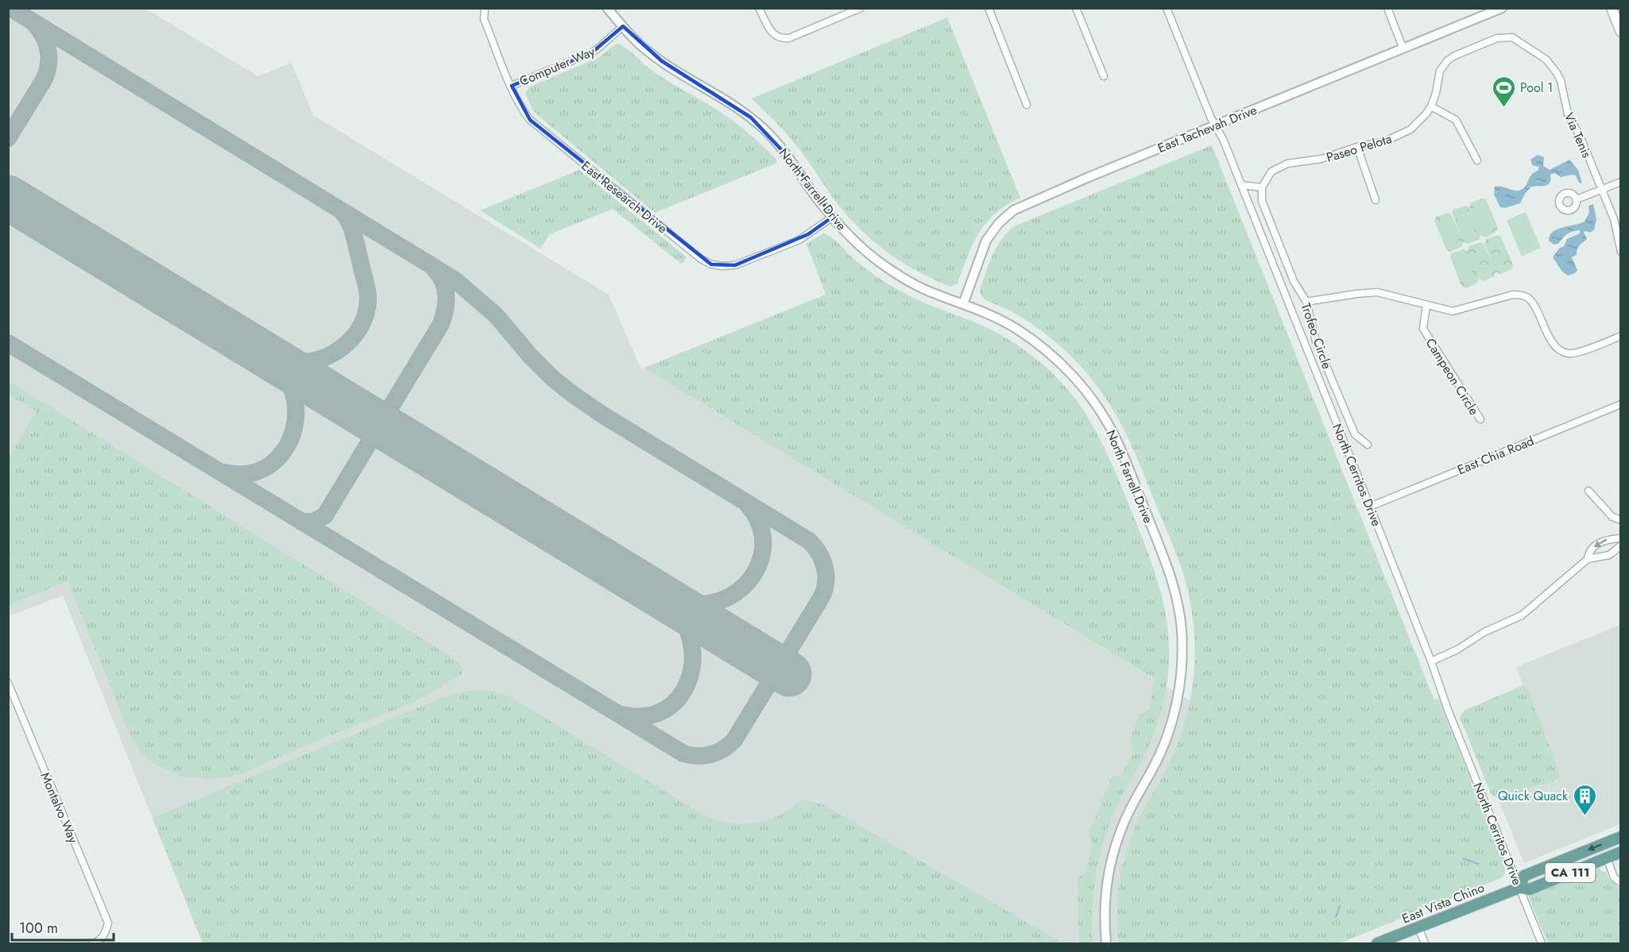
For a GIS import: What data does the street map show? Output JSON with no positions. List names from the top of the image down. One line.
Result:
{"streets":{"main road":["CA 111","East Vista Chino"],"street":["Computer Way","East Tachevah Drive","Via Tenis","Paseo Pelota","North Farrell Drive","East Research Drive","Trofeo Circle","Campeon Circle","East Chia Road","North Cerritos Drive","Montalvo Way"]},"crossings":[["Computer Way","North Farrell Drive"],["Computer Way","East Research Drive"],["East Tachevah Drive","North Farrell Drive"],["East Tachevah Drive","North Cerritos Drive"],["Via Tenis","Paseo Pelota"],["Paseo Pelota","Trofeo Circle"],["North Farrell Drive","East Research Drive"],["East Chia Road","North Cerritos Drive"],["North Cerritos Drive","East Vista Chino"]],"places":{"sports":["Pool 1"],"building":["Quick Quack"]},"scale_bar":"100 m"}
